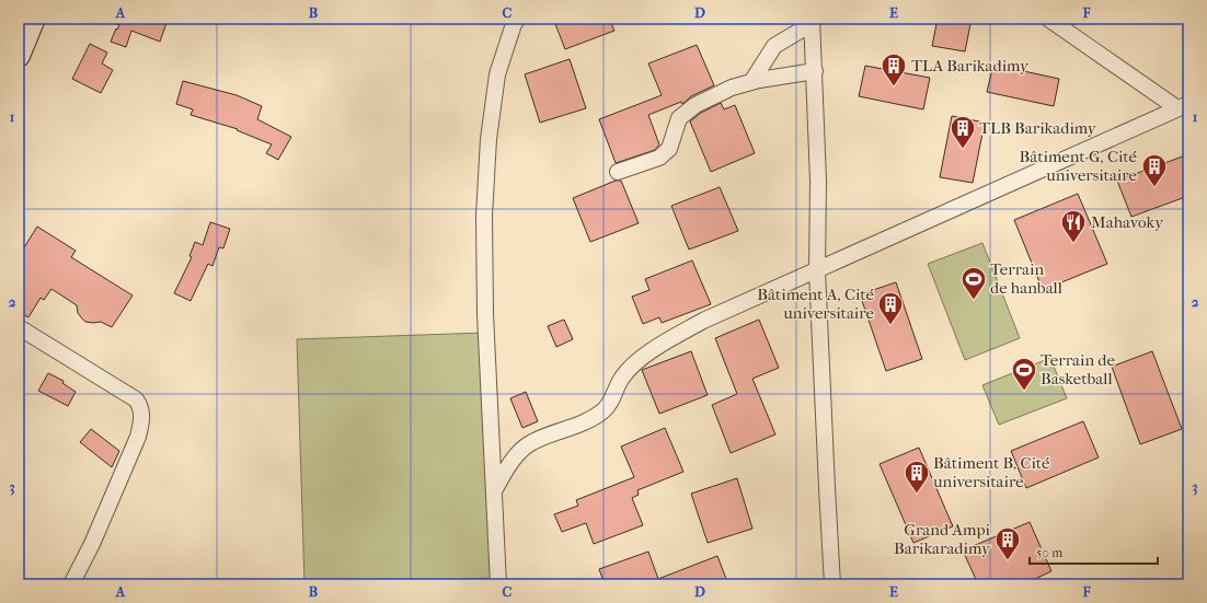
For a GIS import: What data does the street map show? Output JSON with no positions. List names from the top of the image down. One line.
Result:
{"places":{"building":["TLA Barikadimy","TLB Barikadimy","Bâtiment G, Cité universitaire","Bâtiment A, Cité universitaire","Bâtiment B, Cité universitaire","Grand Ampi Barikaradimy"],"restaurant":["Mahavoky"],"sports":["Terrain de hanball","Terrain de Basketball"]},"scale_bar":"50 m","grid":{"columns":["A","B","C","D","E","F"],"rows":["1","2","3"]}}
